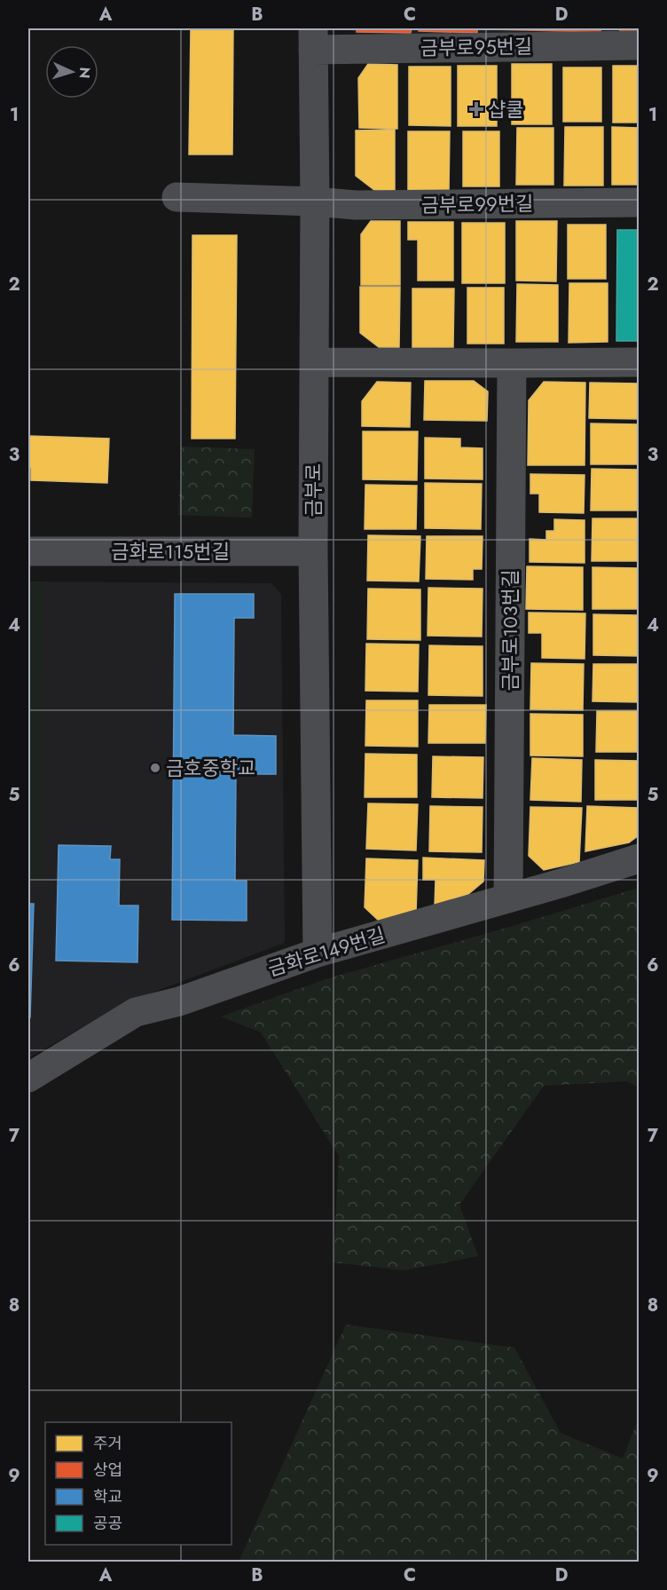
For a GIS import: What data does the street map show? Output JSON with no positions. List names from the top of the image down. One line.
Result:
{"streets":{"street":["금부로95번길","금부로99번길","금부로","금화로115번길","금부로103번길","금화로149번길"]},"crossings":[["금부로95번길","금부로"],["금부로99번길","금부로"],["금부로","금화로115번길"],["금부로","금화로149번길"],["금부로103번길","금화로149번길"]],"places":{"health":["샵쿨"],"other":["금호중학교"]},"legend":["주거","상업","학교","공공"],"north":"right","grid":{"columns":["A","B","C","D"],"rows":["1","2","3","4","5","6","7","8","9"]}}
